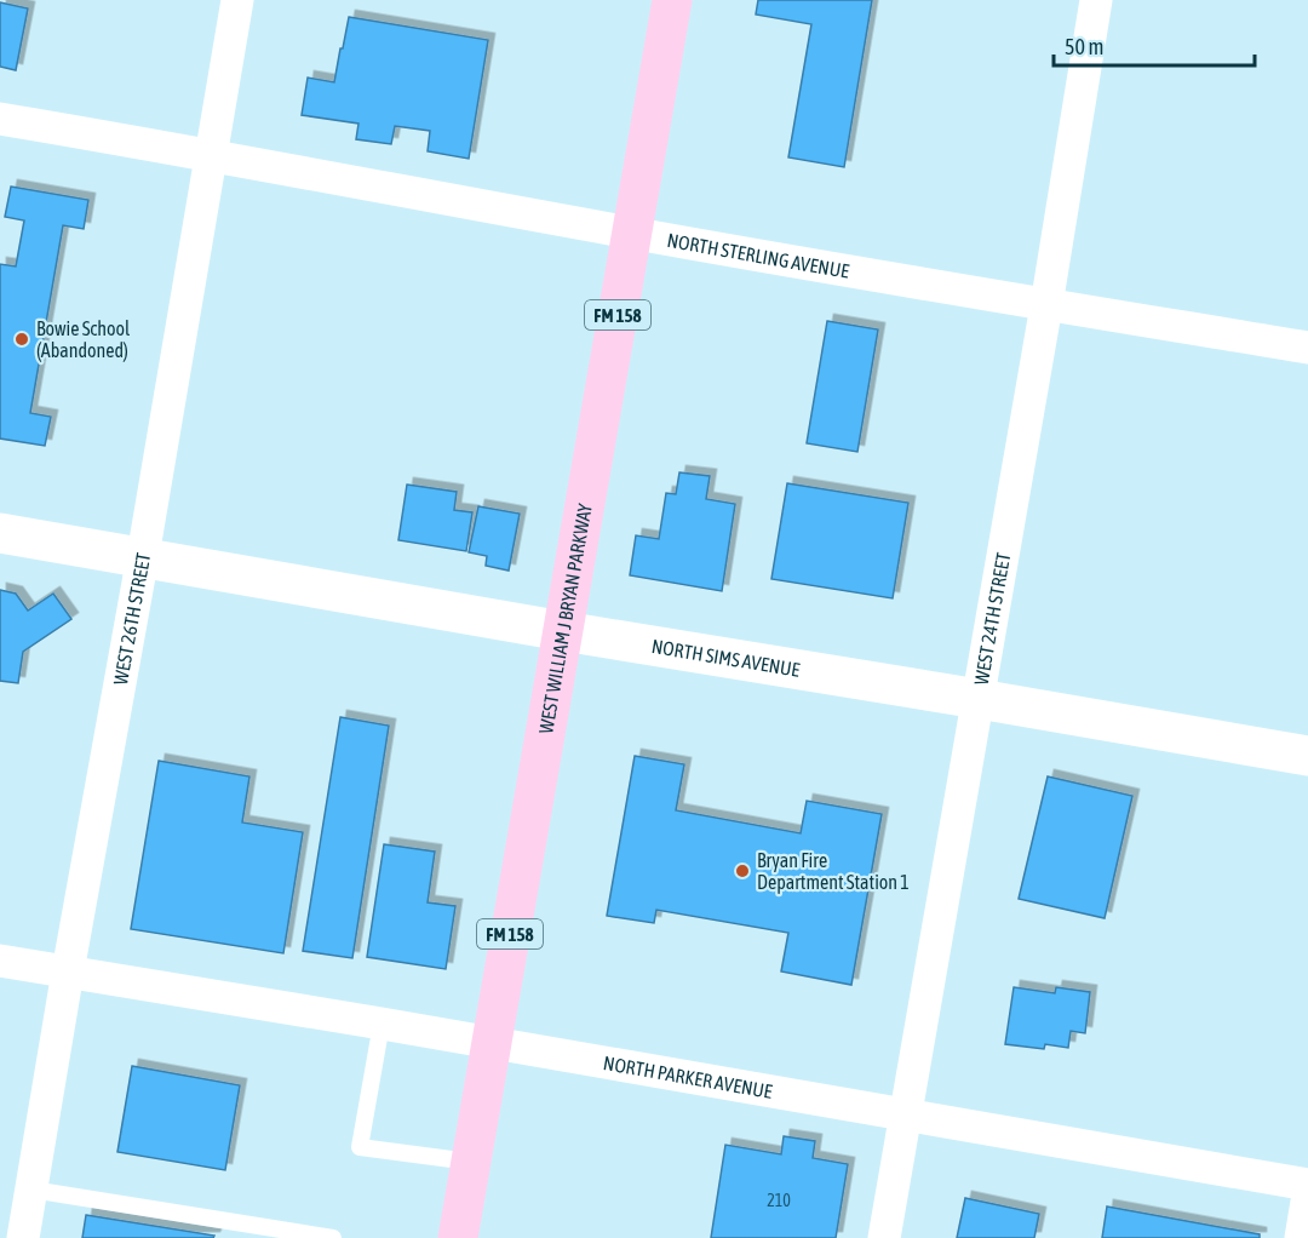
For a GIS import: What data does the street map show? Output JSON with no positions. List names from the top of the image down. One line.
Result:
{"streets":{"main road":["FM 158","WEST WILLIAM J BRYAN PARKWAY"],"street":["NORTH STERLING AVENUE","WEST 26TH STREET","WEST 24TH STREET","NORTH SIMS AVENUE","NORTH PARKER AVENUE"]},"crossings":[["NORTH STERLING AVENUE","WEST 26TH STREET"],["NORTH STERLING AVENUE","WEST WILLIAM J BRYAN PARKWAY"],["NORTH STERLING AVENUE","WEST 24TH STREET"],["WEST 26TH STREET","NORTH SIMS AVENUE"],["WEST 26TH STREET","NORTH PARKER AVENUE"],["WEST WILLIAM J BRYAN PARKWAY","NORTH SIMS AVENUE"],["WEST WILLIAM J BRYAN PARKWAY","NORTH PARKER AVENUE"],["WEST 24TH STREET","NORTH SIMS AVENUE"],["WEST 24TH STREET","NORTH PARKER AVENUE"]],"places":["Bowie School (Abandoned)","Bryan Fire Department Station 1"],"house_numbers":["210"],"scale_bar":"50 m"}
